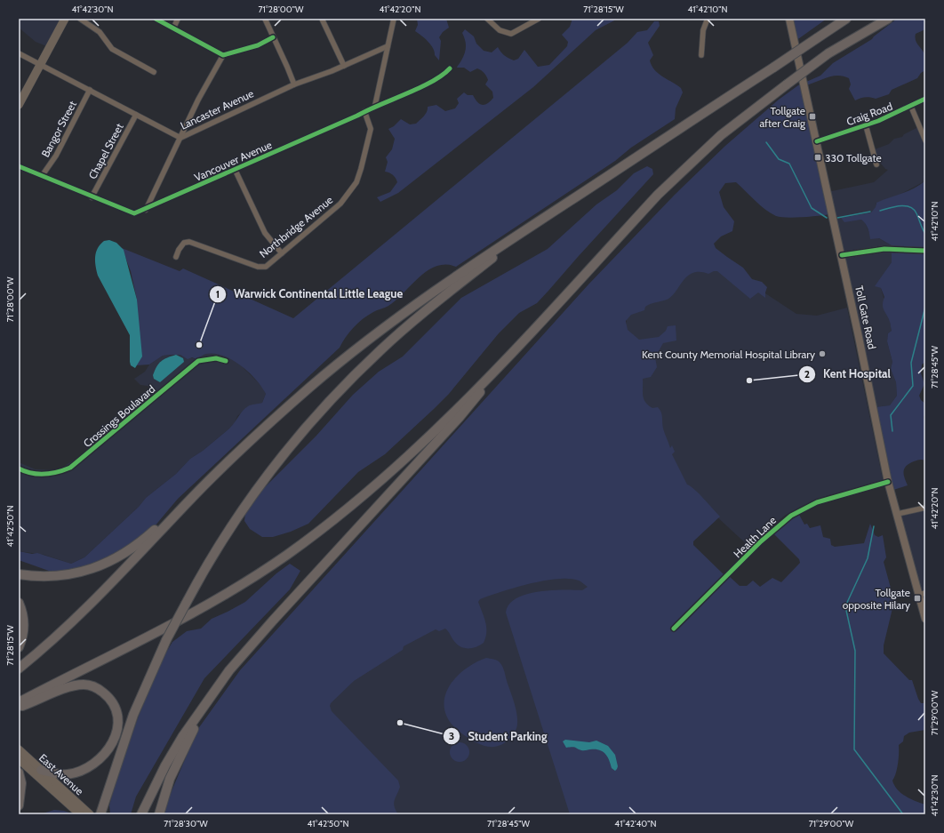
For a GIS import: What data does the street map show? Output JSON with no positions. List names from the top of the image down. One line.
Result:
{"streets":{"main road":["Toll Gate Road","East Avenue"],"street":["Lancaster Avenue","Craig Road","Bangor Street","Chapel Street","Vancouver Avenue","Northbridge Avenue","Crossings Boulavard","Health Lane"]},"crossings":[["Lancaster Avenue","Bangor Street"],["Lancaster Avenue","Chapel Street"],["Craig Road","Toll Gate Road"],["Bangor Street","Vancouver Avenue"],["Chapel Street","Vancouver Avenue"],["Vancouver Avenue","Northbridge Avenue"],["Toll Gate Road","Health Lane"]],"places":{"transit":["Tollgate after Craig","330 Tollgate","Tollgate opposite Hilary"],"other":["Warwick Continental Little League","Kent County Memorial Hospital Library","Kent Hospital","Student Parking"]},"coordinates":["41°42'30\"N","71°28'00\"W","41°42'20\"N","71°28'15\"W","41°42'10\"N","71°28'45\"W","41°42'50\"N","71°29'00\"W","71°28'30\"W","41°42'40\"N"]}
